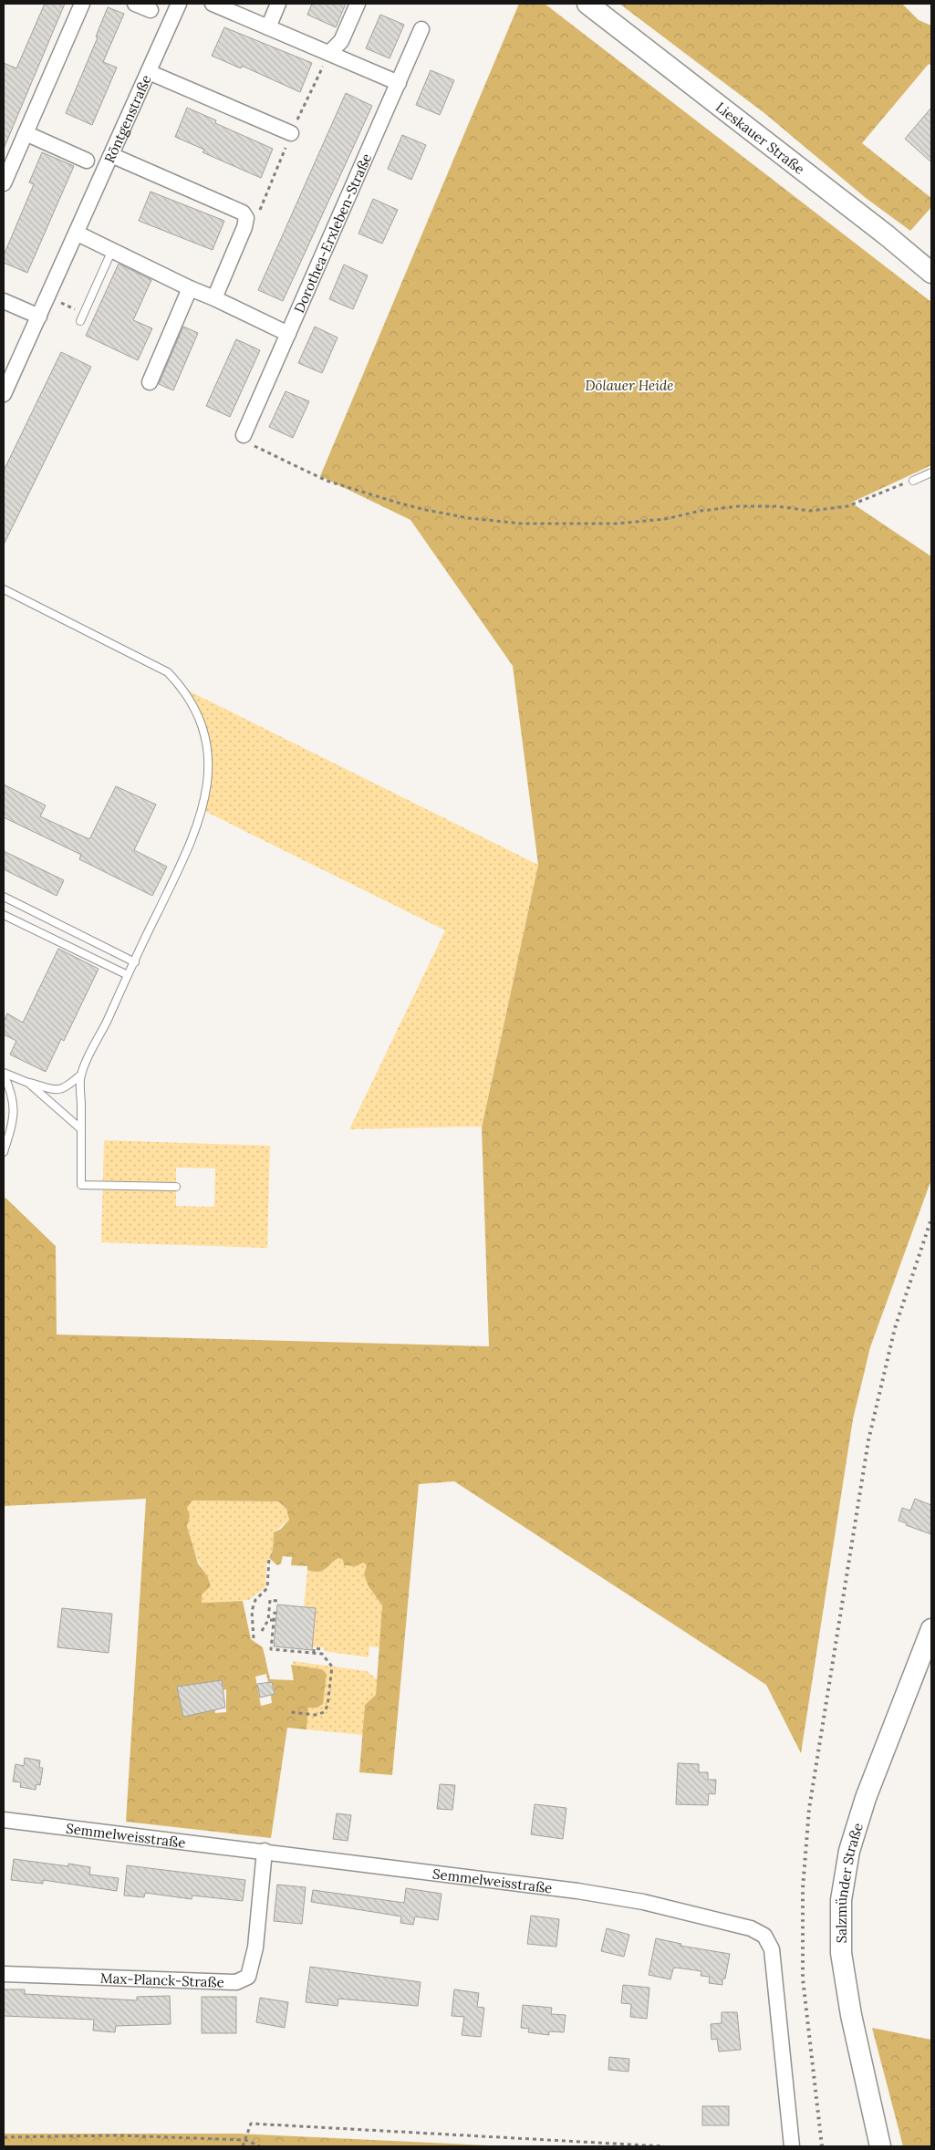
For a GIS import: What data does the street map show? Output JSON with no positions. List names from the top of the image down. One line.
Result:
{"streets":{"main road":["Lieskauer Straße","Salzmünder Straße"],"street":["Röntgenstraße","Dorothea-Erxleben-Straße","Semmelweisstraße","Max-Planck-Straße"]},"crossings":[["Semmelweisstraße","Max-Planck-Straße"]],"parks":["Dölauer Heide"]}
